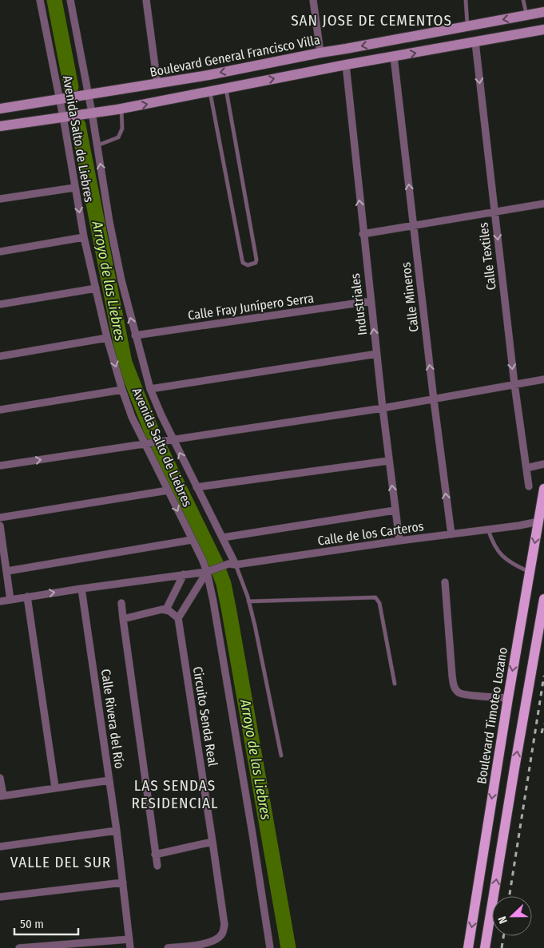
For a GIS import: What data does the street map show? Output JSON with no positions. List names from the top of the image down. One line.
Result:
{"streets":{"main road":["Boulevard General Francisco Villa","Boulevard Timoteo Lozano"],"street":["Avenida Salto de Liebres","Calle Textiles","Calle Mineros","Industriales","Calle Fray Junípero Serra","Calle de los Carteros","Circuito Senda Real","Calle Rivera del Río"]},"crossings":[["Boulevard General Francisco Villa","Avenida Salto de Liebres"],["Avenida Salto de Liebres","Calle Fray Junípero Serra"],["Avenida Salto de Liebres","Calle de los Carteros"],["Calle Mineros","Calle de los Carteros"],["Industriales","Calle Fray Junípero Serra"],["Industriales","Calle de los Carteros"],["Calle de los Carteros","Boulevard Timoteo Lozano"],["Calle de los Carteros","Calle Rivera del Río"]],"one_way":["Calle Textiles","Calle Mineros","Industriales"],"districts":["SAN JOSE DE CEMENTOS","LAS SENDAS RESIDENCIAL","VALLE DEL SUR"],"water":["Arroyo de las Liebres"],"scale_bar":"50 m","north":"left"}
